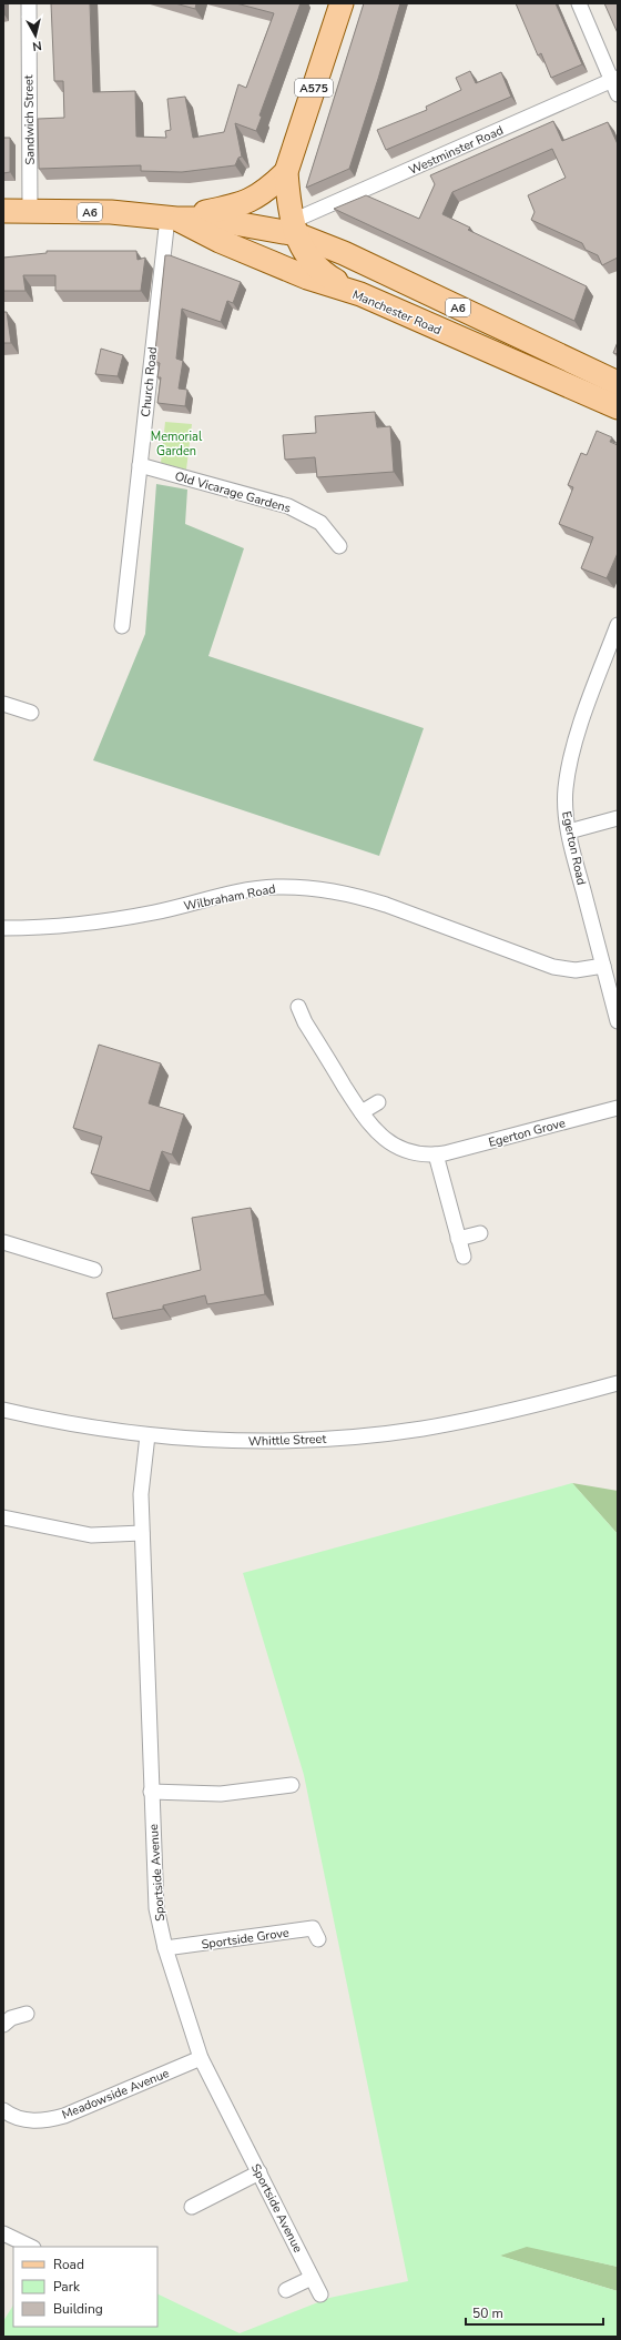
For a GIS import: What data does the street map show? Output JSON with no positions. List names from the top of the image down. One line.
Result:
{"streets":{"main road":["A575","A6","Manchester Road"],"street":["Sandwich Street","Westminster Road","Church Road","Old Vicarage Gardens","Egerton Road","Wilbraham Road","Egerton Grove","Whittle Street","Sportside Avenue","Sportside Grove","Meadowside Avenue"]},"crossings":[["A575","Westminster Road"],["A575","Manchester Road"],["A575","Church Road"],["Sandwich Street","Manchester Road"],["Westminster Road","Manchester Road"],["Manchester Road","Church Road"],["Church Road","Old Vicarage Gardens"],["Egerton Road","Wilbraham Road"],["Whittle Street","Sportside Avenue"],["Sportside Avenue","Sportside Grove"],["Sportside Avenue","Meadowside Avenue"]],"parks":["Memorial Garden"],"legend":["Road","Park","Building"],"scale_bar":"50 m","north":"bottom"}
